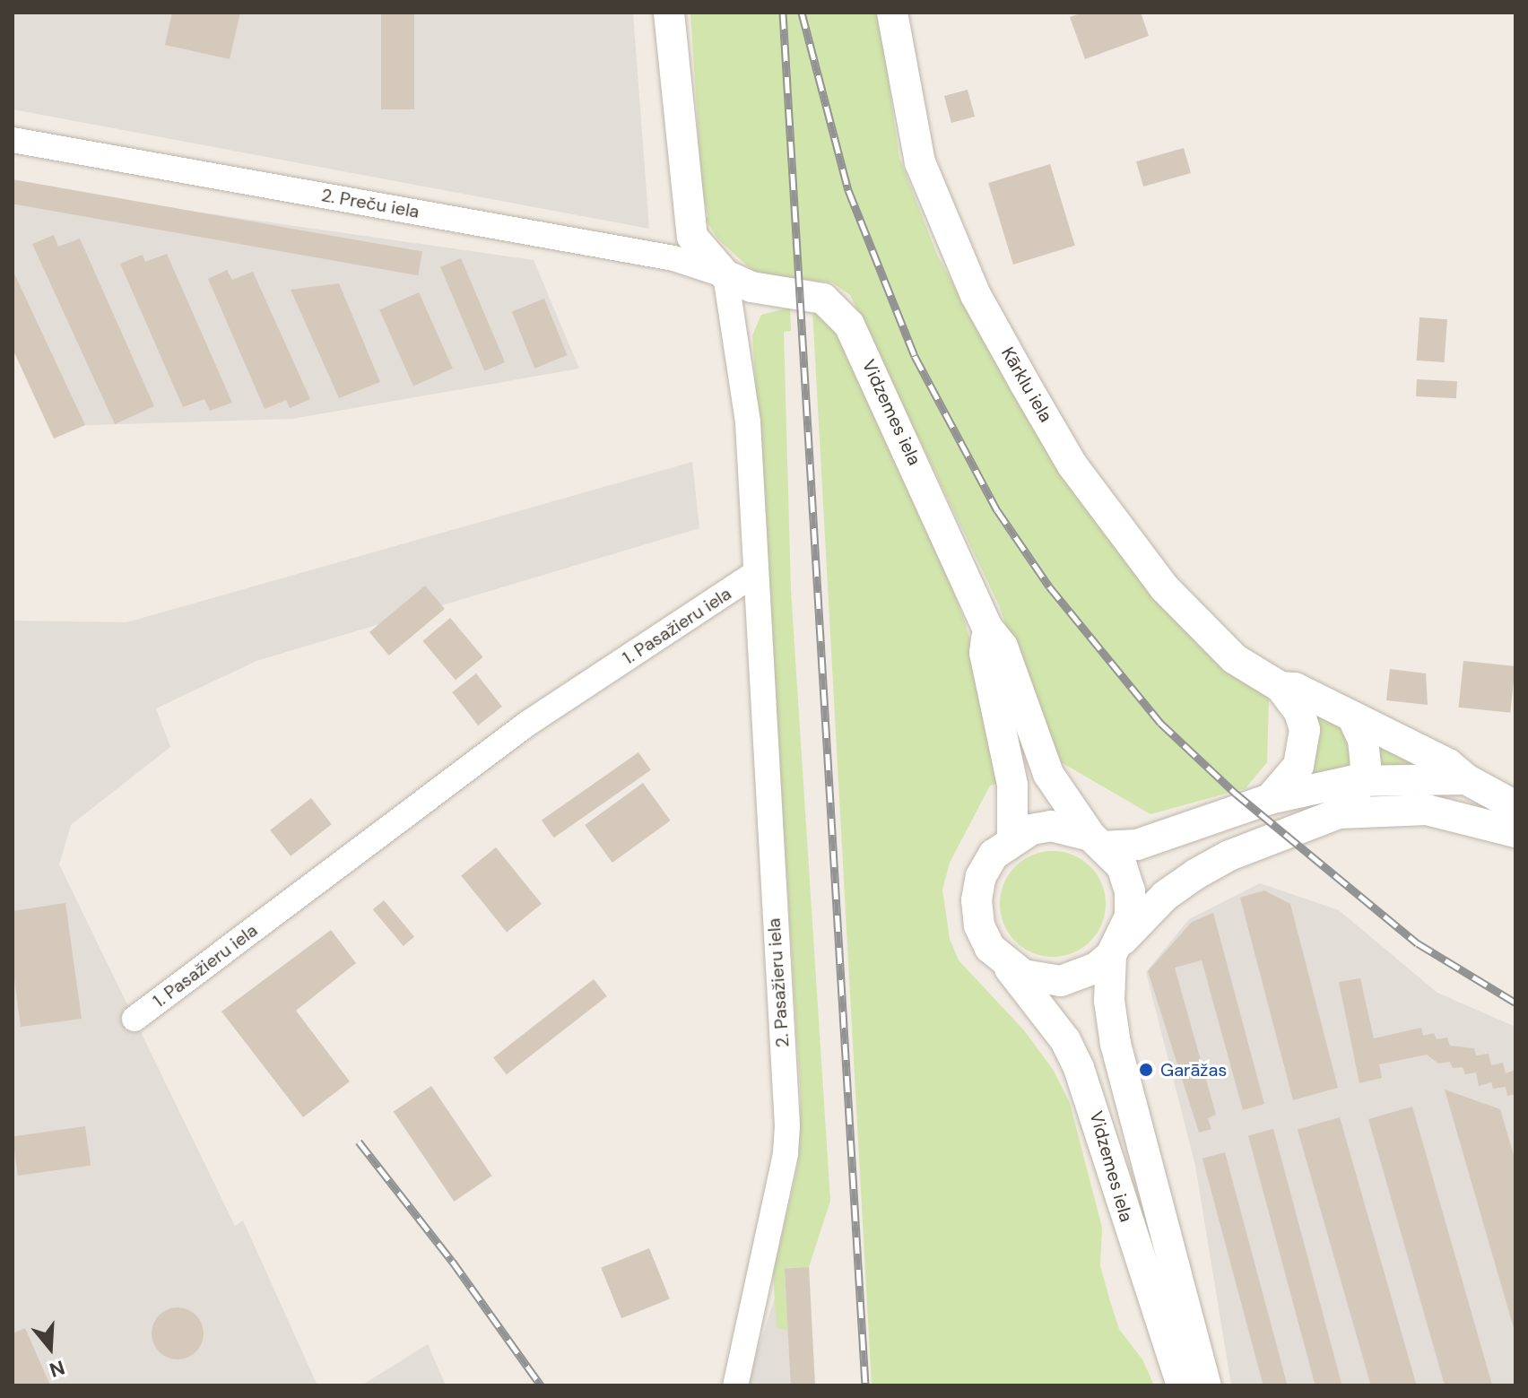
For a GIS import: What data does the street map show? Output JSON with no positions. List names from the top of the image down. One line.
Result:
{"streets":{"street":["2. Preču iela","Kārklu iela","Vidzemes iela","1. Pasažieru iela","2. Pasažieru iela"]},"crossings":[["2. Preču iela","Vidzemes iela"],["Kārklu iela","Vidzemes iela"],["1. Pasažieru iela","2. Pasažieru iela"]],"places":["Garāžas"],"north":"bottom"}
